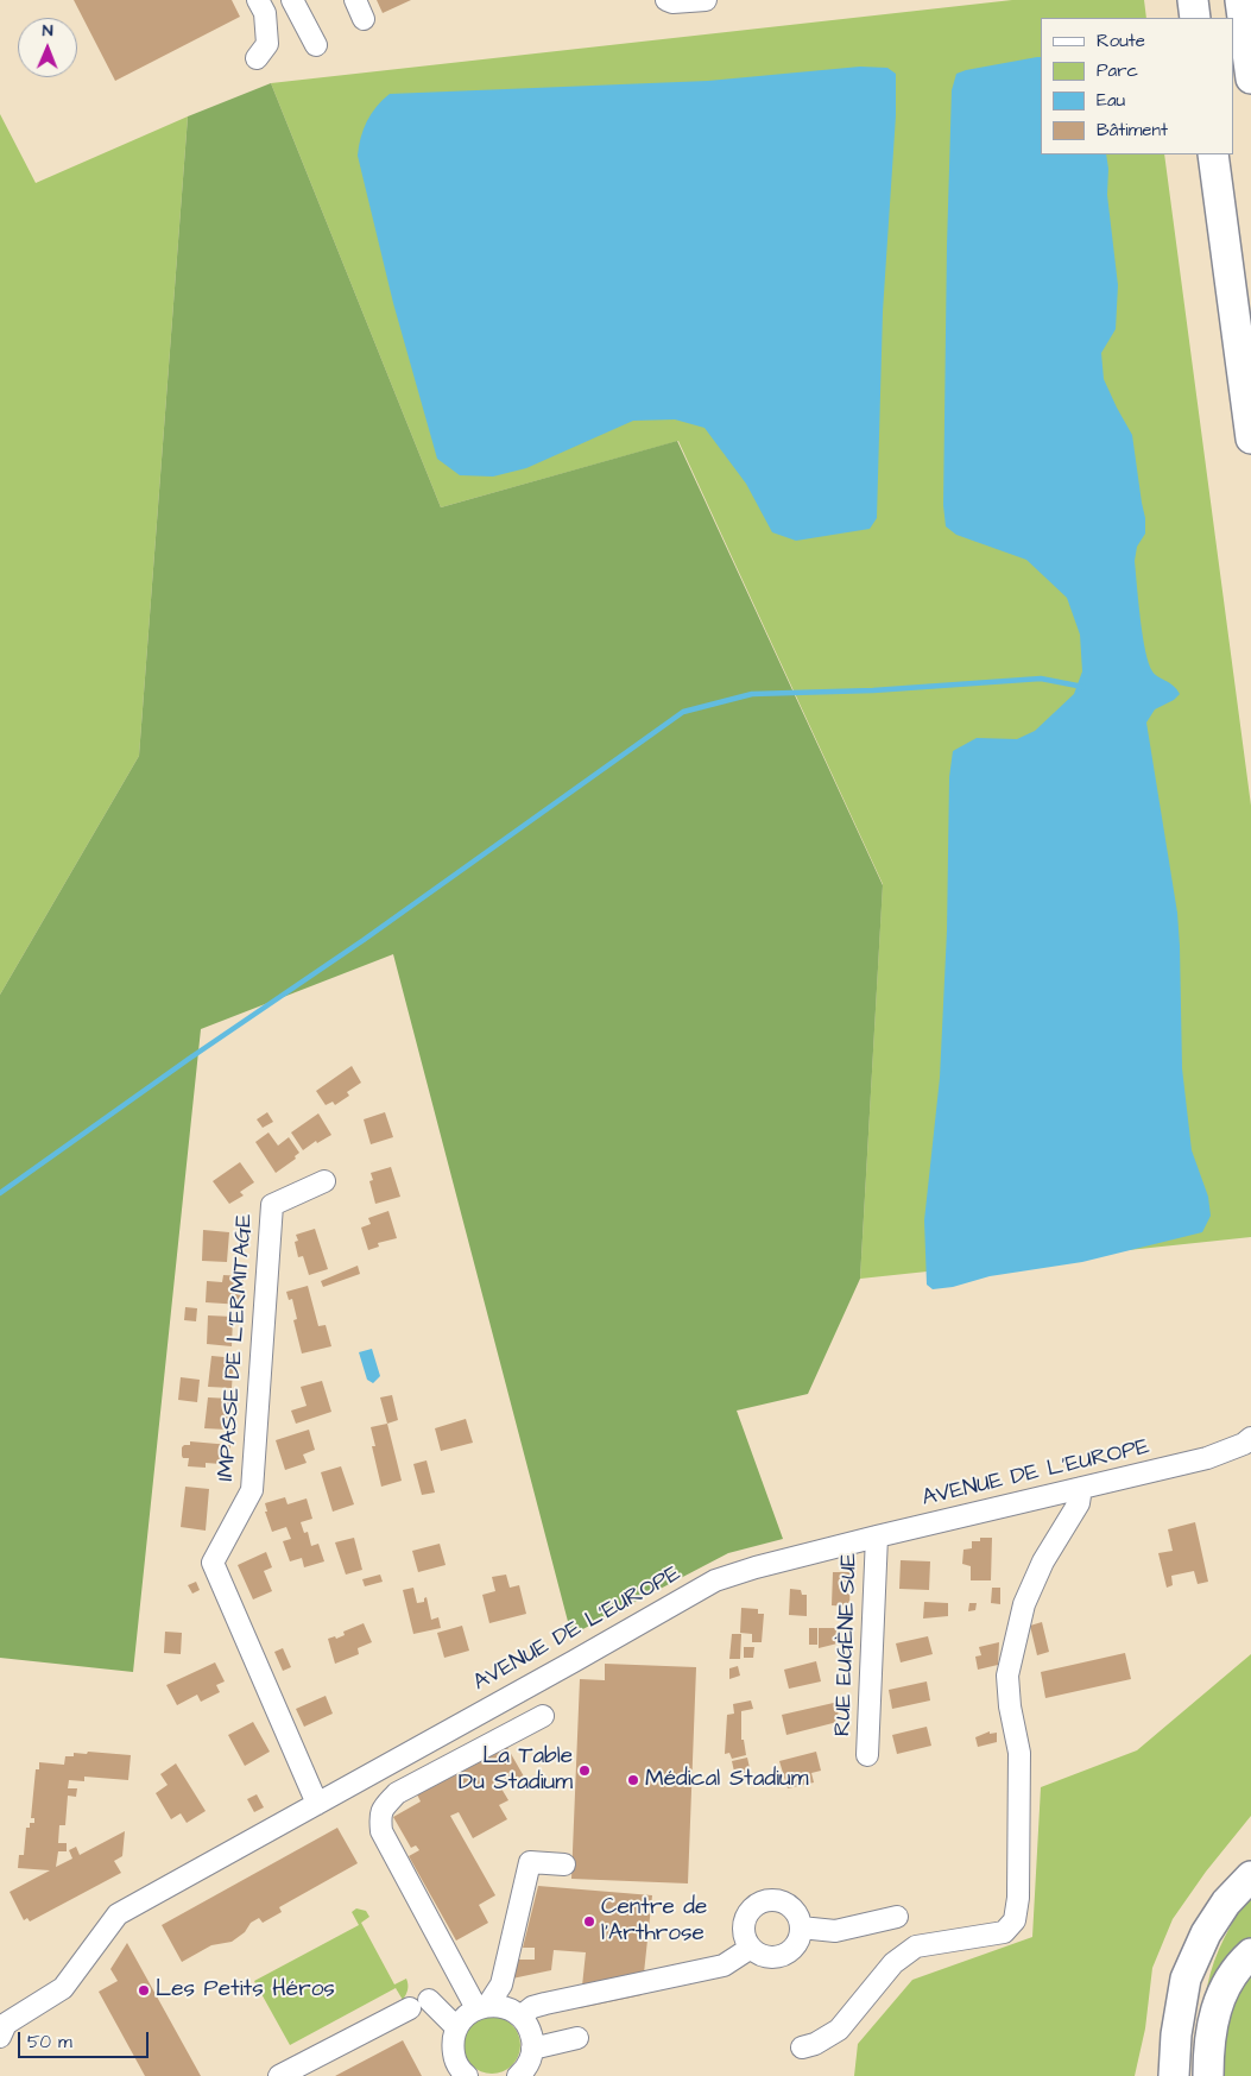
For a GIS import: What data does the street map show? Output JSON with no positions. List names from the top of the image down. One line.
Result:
{"streets":{"street":["IMPASSE DE L'ERMITAGE","AVENUE DE L'EUROPE","RUE EUGÈNE SUE"]},"crossings":[["IMPASSE DE L'ERMITAGE","AVENUE DE L'EUROPE"],["AVENUE DE L'EUROPE","RUE EUGÈNE SUE"]],"places":["La Table Du Stadium","Médical Stadium","Centre de l'Arthrose","Les Petits Héros"],"legend":["Route","Parc","Eau","Bâtiment"],"scale_bar":"50 m","north":"top"}
